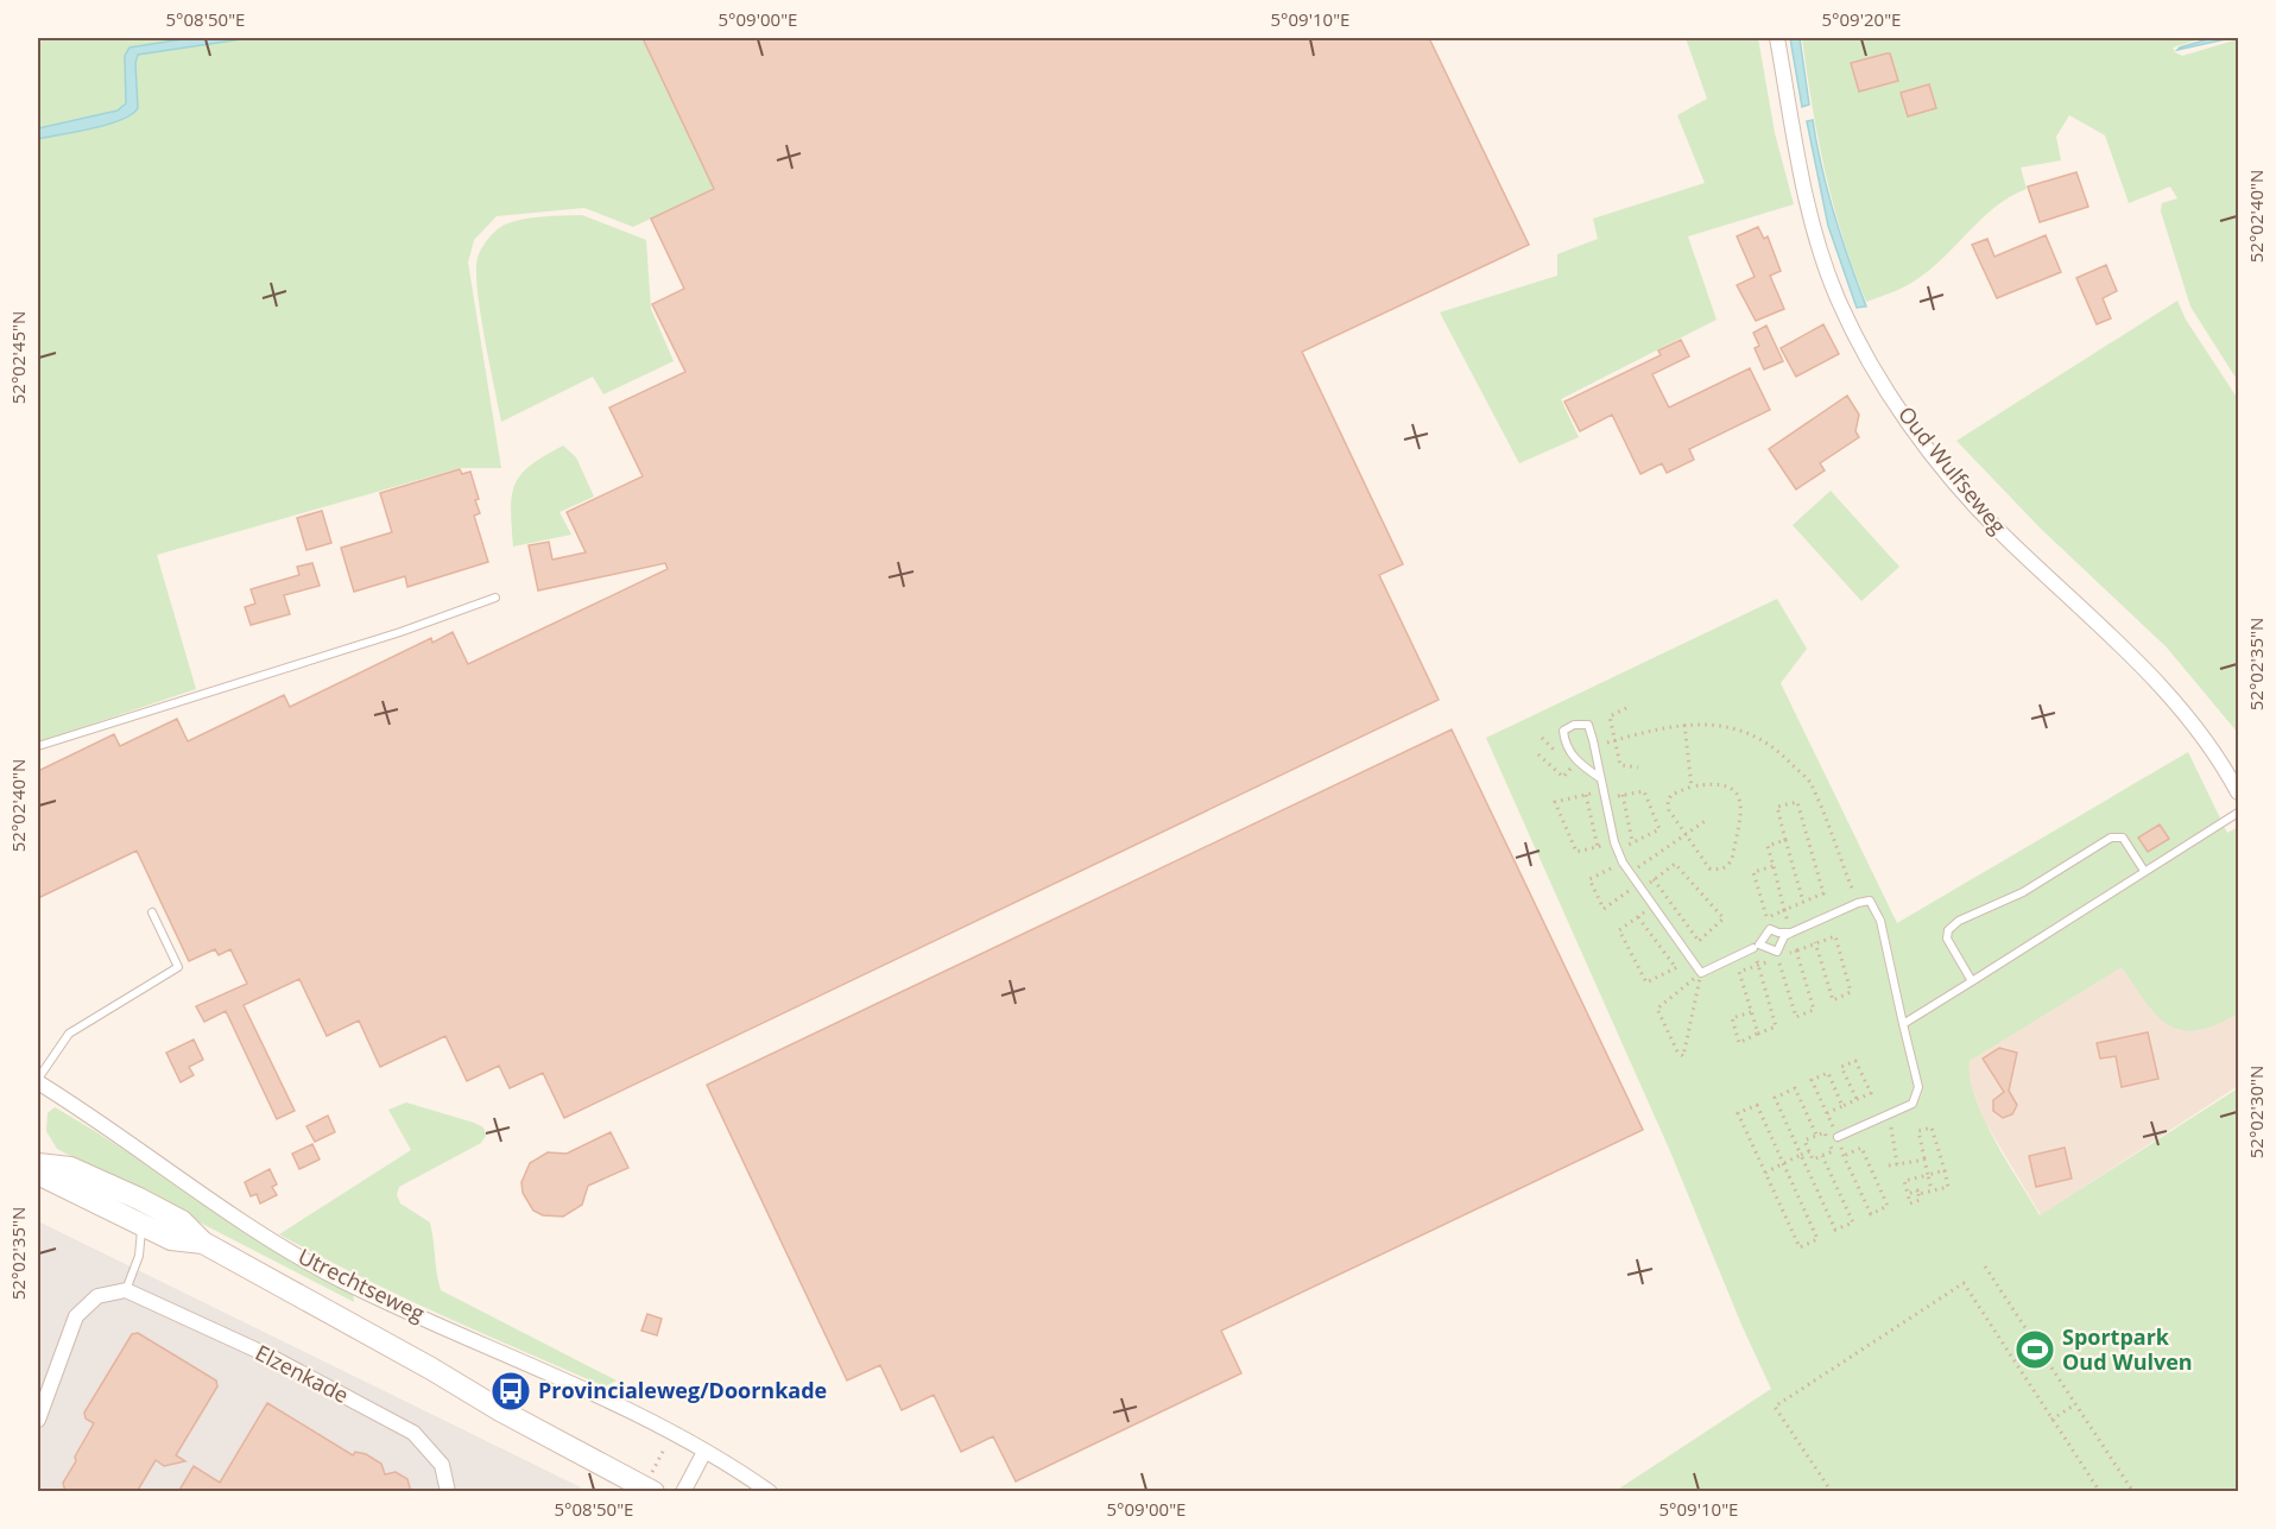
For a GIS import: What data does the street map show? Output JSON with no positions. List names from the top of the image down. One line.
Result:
{"streets":{"main road":["Utrechtseweg"],"street":["Oud Wulfseweg","Elzenkade"]},"places":{"sports":["Sportpark Oud Wulven"],"bus stop":["Provincialeweg/Doornkade"]},"coordinates":["5°08'50\"E","5°09'00\"E","5°09'10\"E","5°09'20\"E","52°02'40\"N","52°02'45\"N","52°02'35\"N","52°02'30\"N"]}
